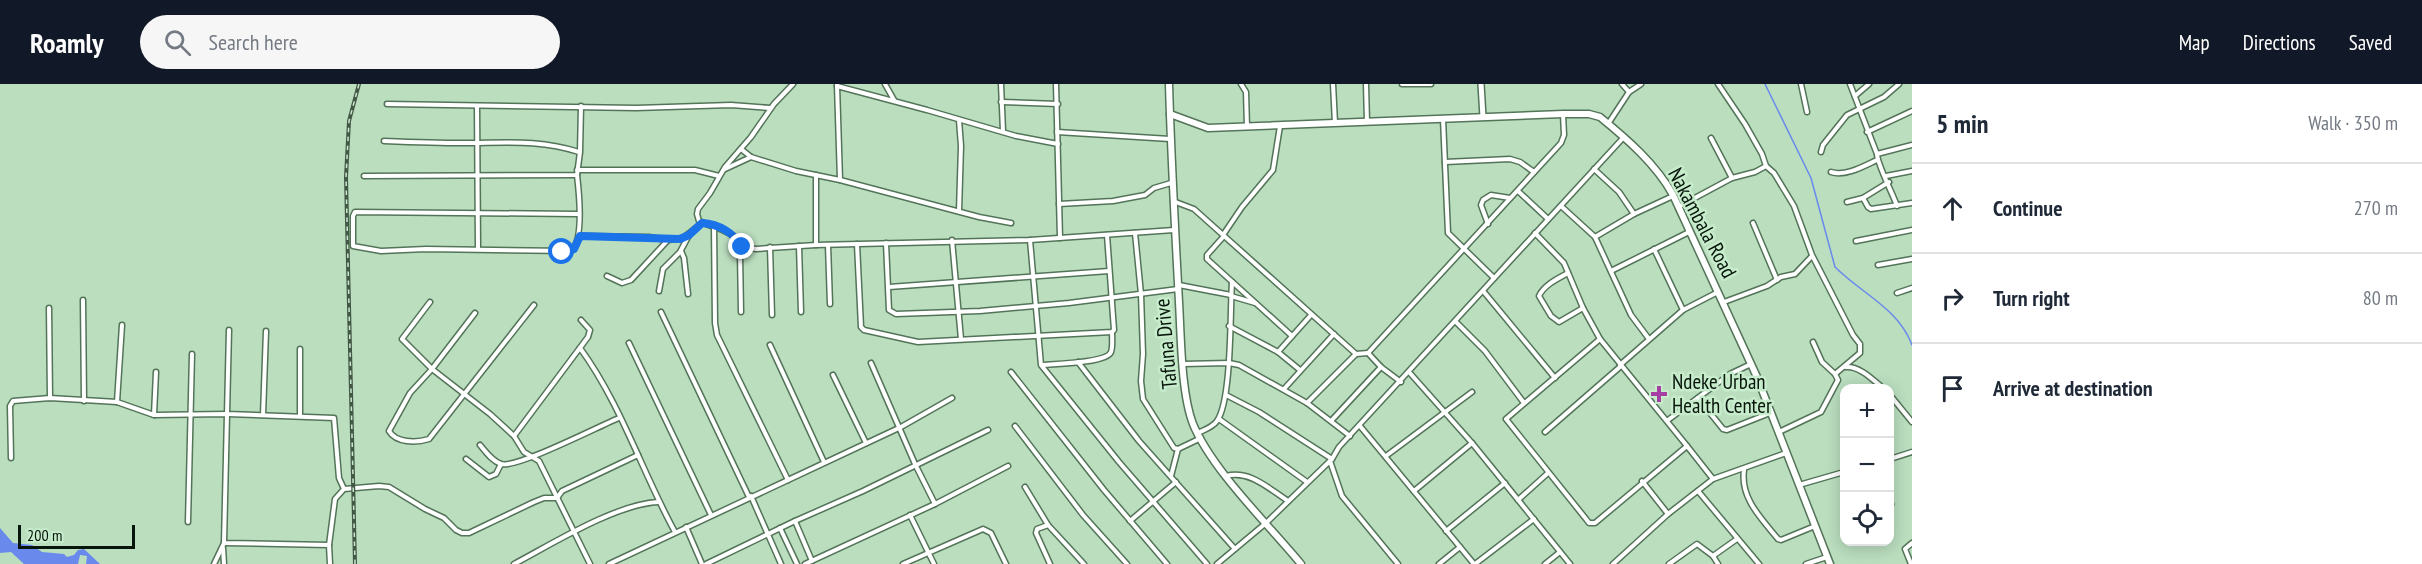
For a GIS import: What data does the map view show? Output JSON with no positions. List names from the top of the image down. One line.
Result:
{"streets":{"main road":["Nakambala Road","Tafuna Drive"]},"crossings":[["Nakambala Road","Tafuna Drive"]],"places":{"health":["Ndeke Urban Health Center"]},"scale_bar":"200 m","page":{"header":"Roamly","search":"Search here","nav":["Map","Directions","Saved"],"heading":["5 min","Walk · 350 m"],"list":[["Continue","270 m"],["Turn right","80 m"],"Arrive at destination"],"map_buttons":["+","−"],"scale":"200 m"}}
